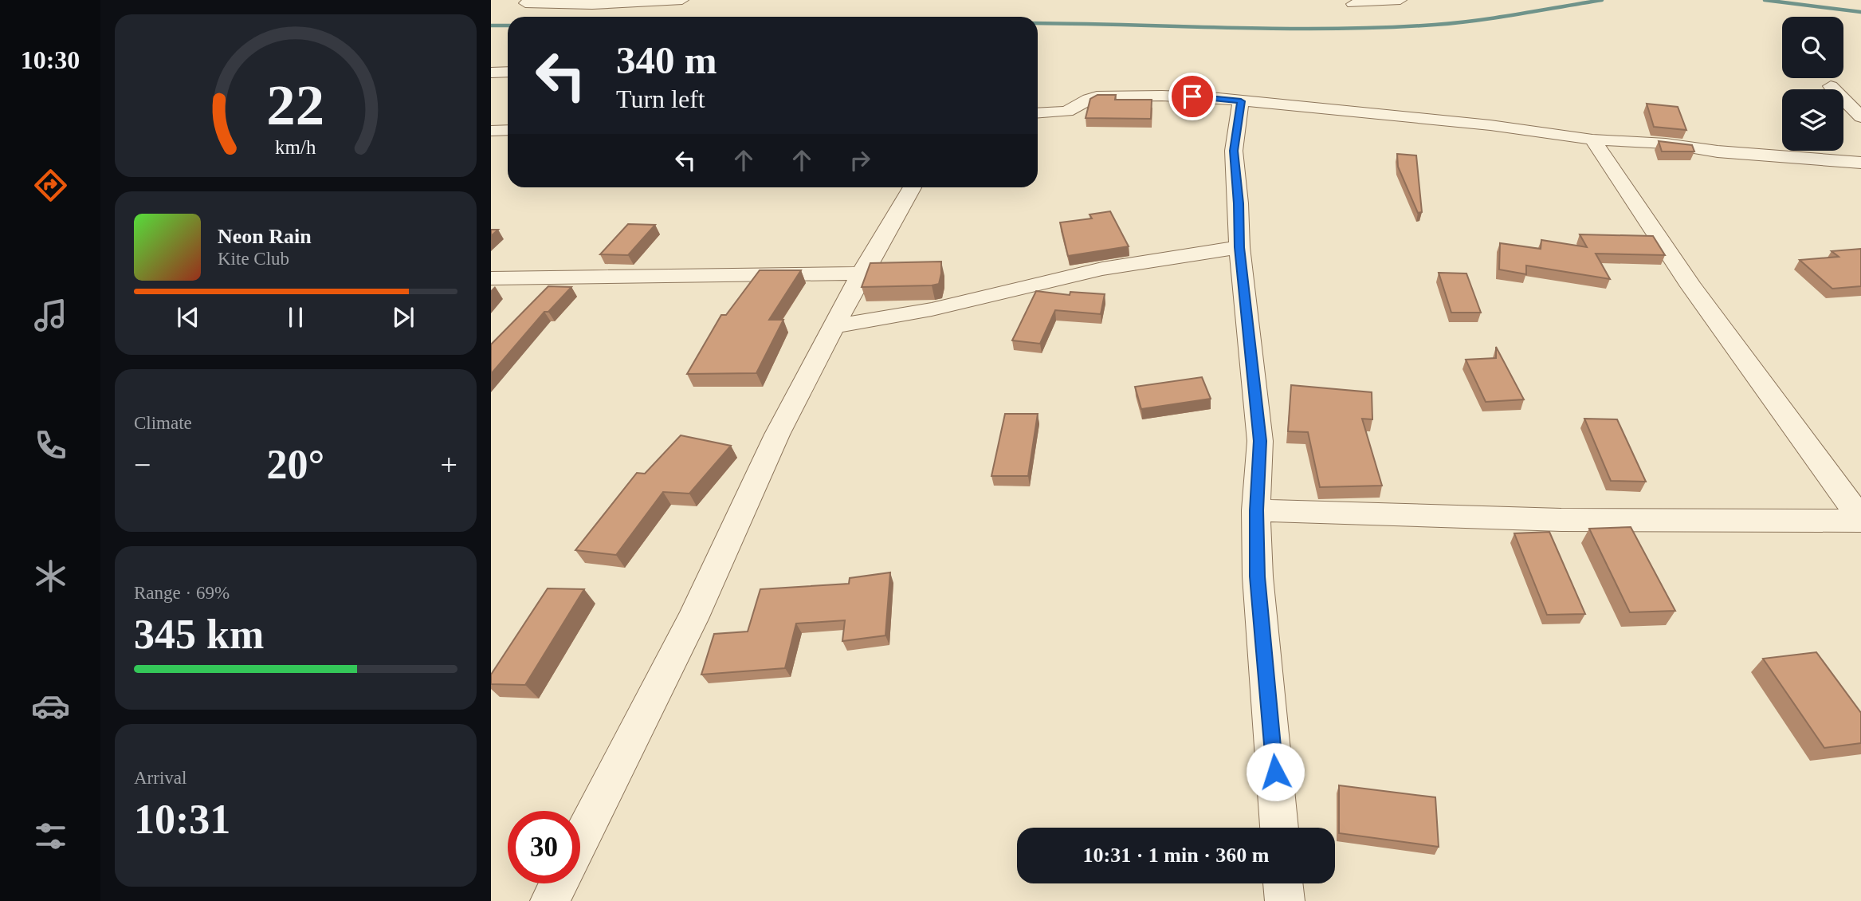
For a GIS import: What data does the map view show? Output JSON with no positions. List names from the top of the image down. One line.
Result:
{"page":{"tabs":"10:30","turn":["340 m","Turn left"],"song":["Neon Rain","Kite Club"],"tile":["Climate",["Range · 69%","345 km"],["Arrival","10:31"]],"heat":["−","20°","+"],"limit":"30","trip":"10:31 · 1 min · 360 m","gauge":["22","km/h"]}}
